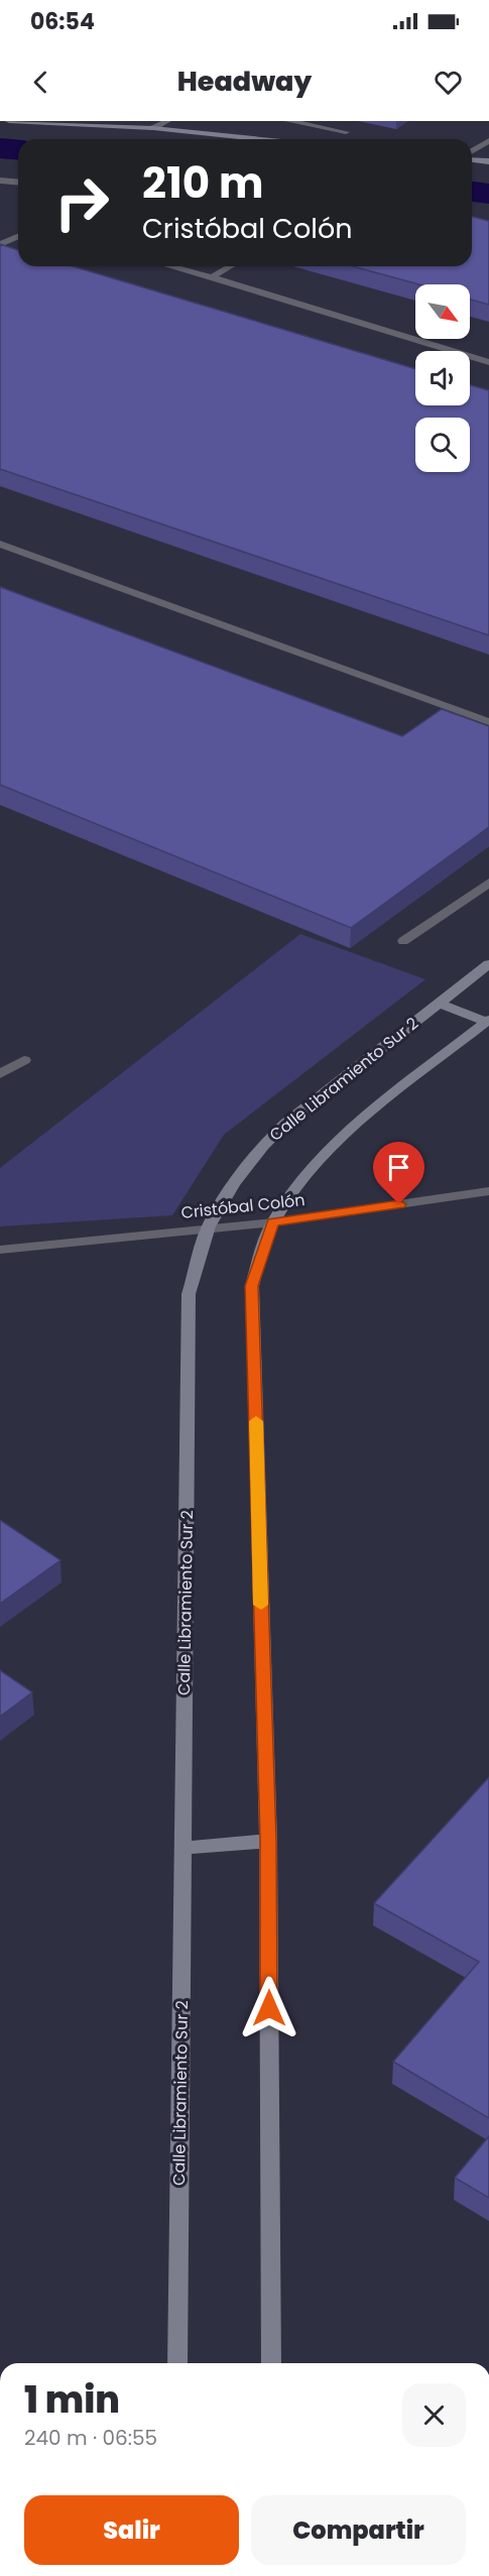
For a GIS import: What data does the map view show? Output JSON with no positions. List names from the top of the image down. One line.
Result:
{"streets":{"main road":["Calle Libramiento Sur 2"],"street":["Cristóbal Colón"]},"crossings":[["Calle Libramiento Sur 2","Cristóbal Colón"]],"north":"bottom right","page":{"status":"06:54","header":"Headway","turn":["210 m","Cristóbal Colón"],"heading":["1 min","240 m · 06:55"],"buttons":["Salir","Compartir"]}}
